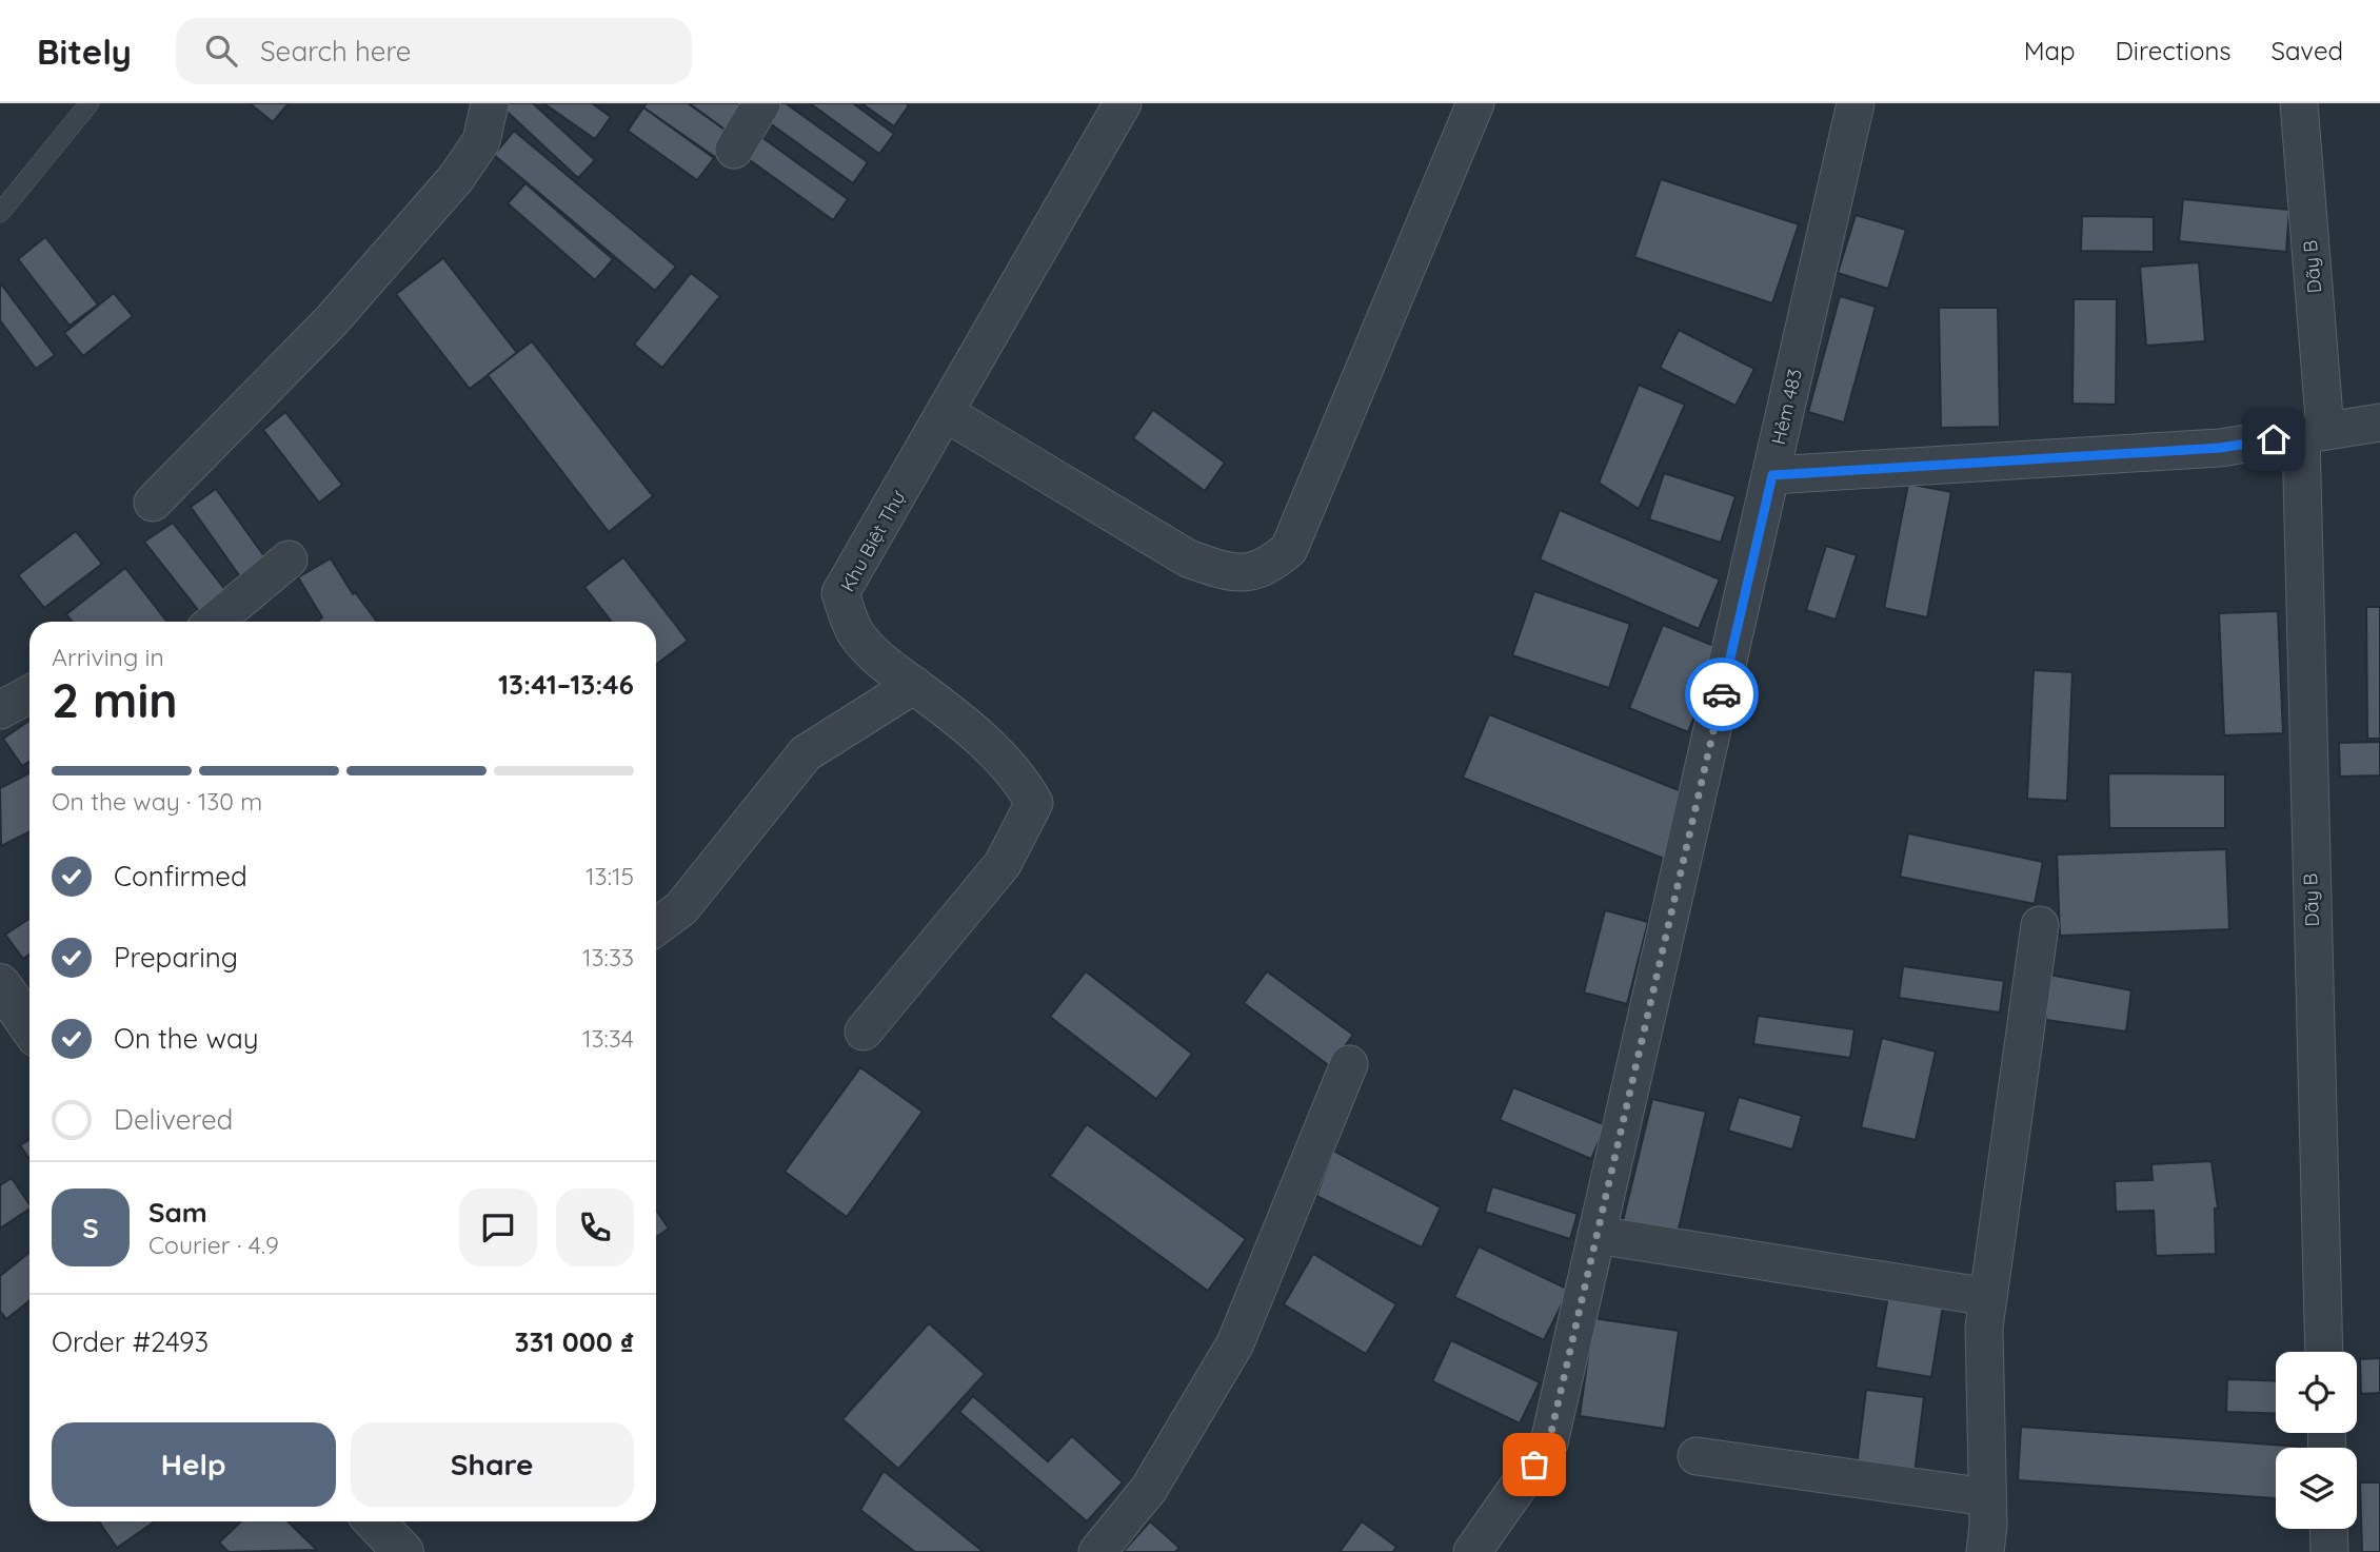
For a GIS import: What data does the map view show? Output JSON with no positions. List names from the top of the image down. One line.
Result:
{"streets":{"street":["Dãy B","Hẻm 483","Khu Biệt Thự"]},"page":{"header":"Bitely","search":"Search here","nav":["Map","Directions","Saved"],"heading":["2 min","Arriving in","13:41–13:46"],"panel":["Sam","Courier · 4.9","Order #2493","331 000 ₫"],"bar":"On the way · 130 m","list":[["Confirmed","13:15"],["Preparing","13:33"],["On the way","13:34"],"Delivered"],"round":"S","buttons":["Help","Share"]}}
